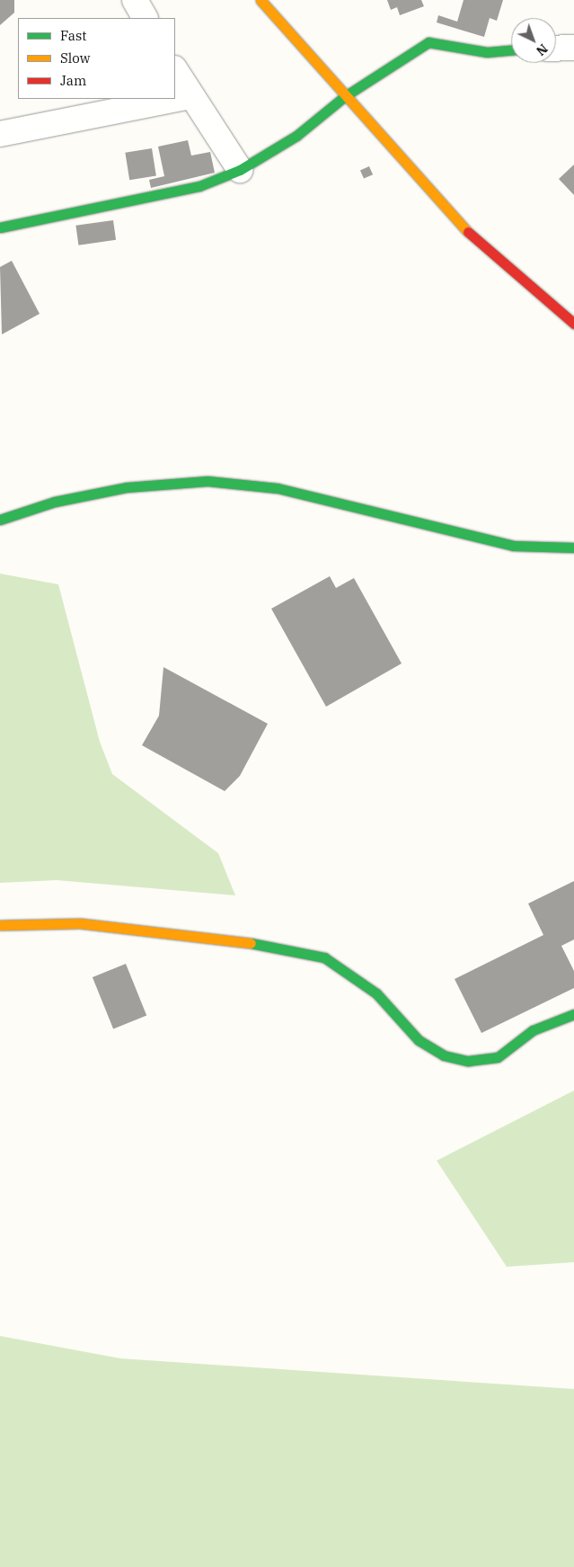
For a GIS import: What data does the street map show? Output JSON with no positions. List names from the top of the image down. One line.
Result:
{"legend":["Fast","Slow","Jam"],"north":"bottom right"}
